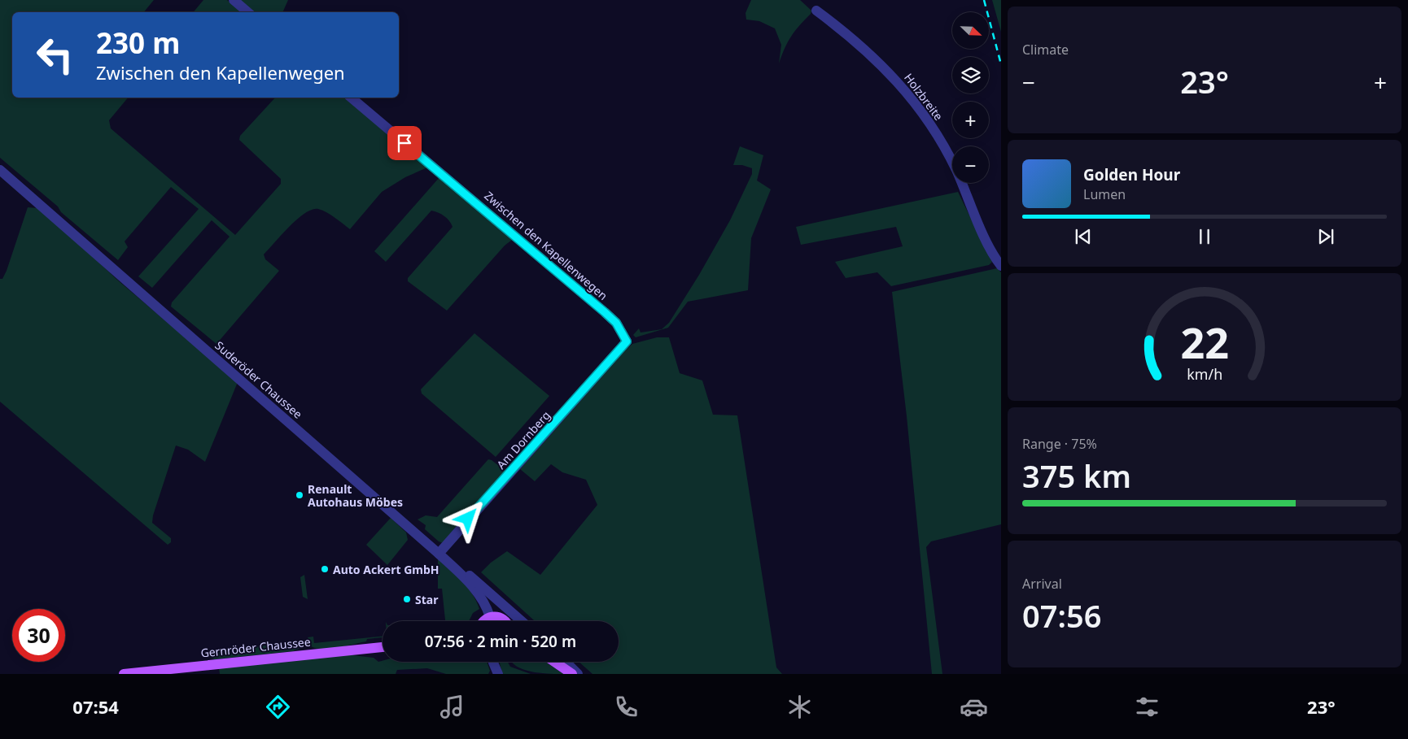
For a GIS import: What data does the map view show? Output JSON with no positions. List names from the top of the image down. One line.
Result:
{"streets":{"main road":["Gernröder Chaussee"],"street":["Holzbreite","Zwischen den Kapellenwegen","Suderöder Chaussee","Am Dornberg"]},"crossings":[["Zwischen den Kapellenwegen","Am Dornberg"],["Suderöder Chaussee","Am Dornberg"]],"places":["Renault Autohaus Möbes","Auto Ackert GmbH","Star"],"north":"bottom right","page":{"tile":["Climate",["Range · 75%","375 km"],["Arrival","07:56"]],"map_buttons":["+","−"],"turn":["230 m","Zwischen den Kapellenwegen"],"heat":["−","23°","+"],"song":["Golden Hour","Lumen"],"limit":"30","trip":"07:56 · 2 min · 520 m","tabs":["07:54","23°"],"gauge":["22","km/h"]}}
